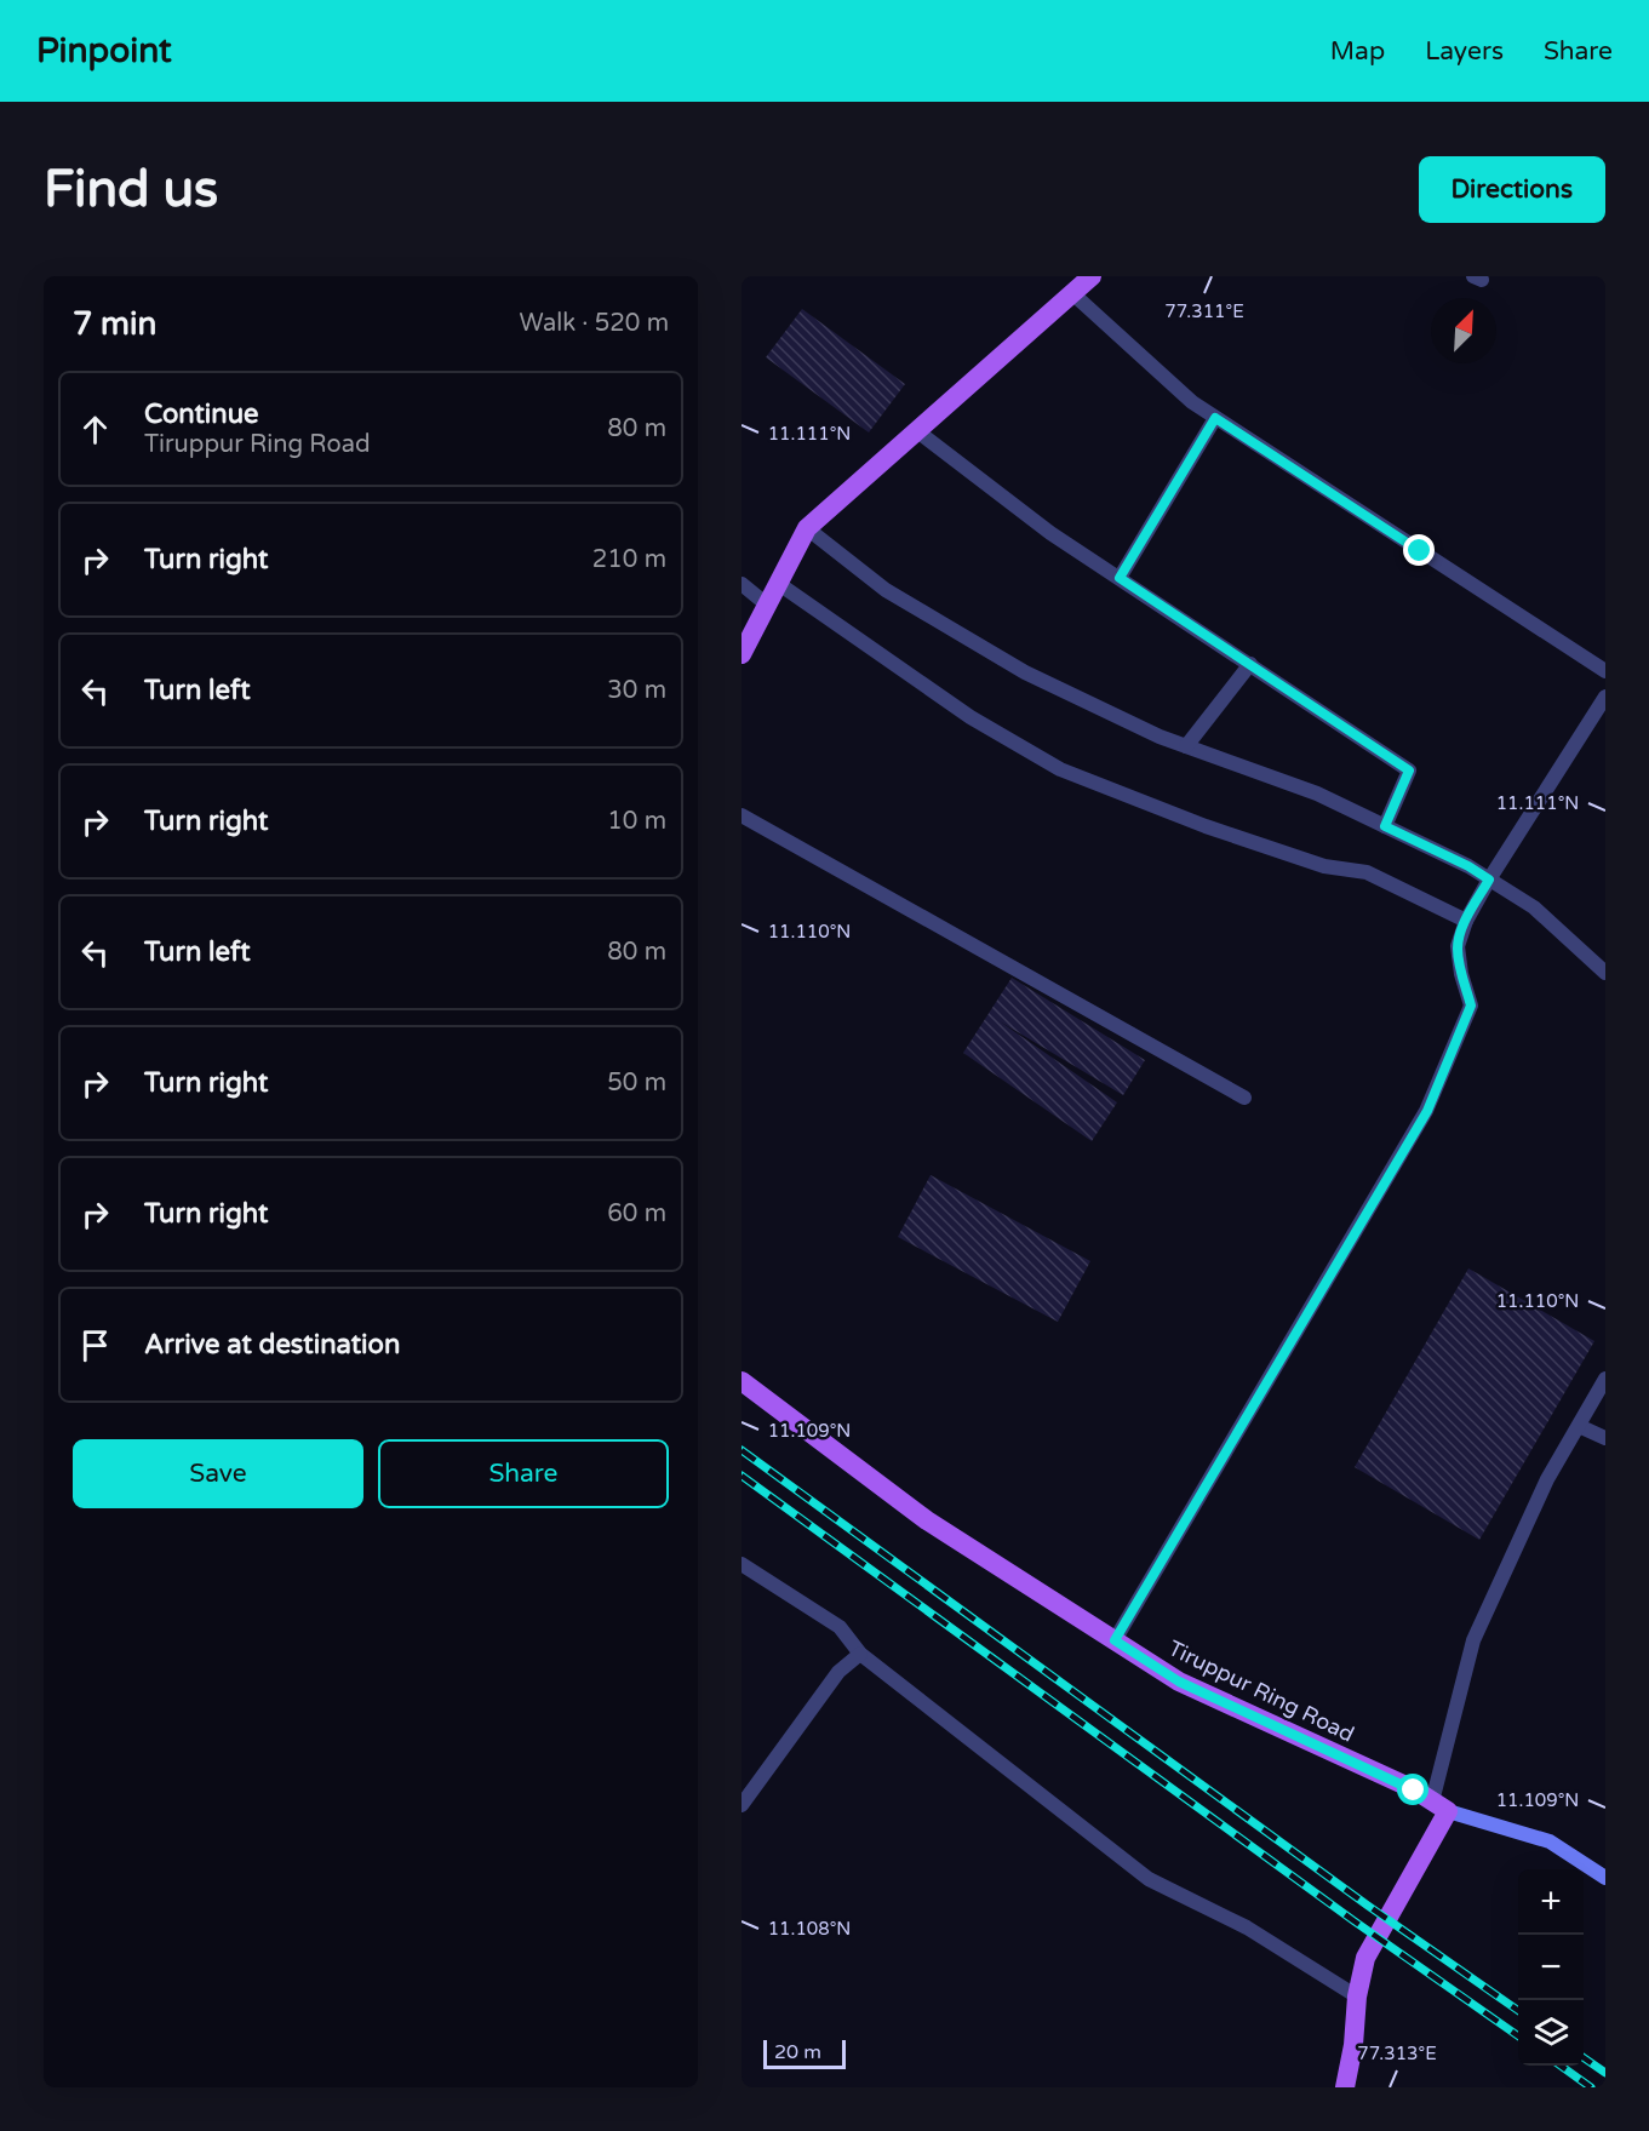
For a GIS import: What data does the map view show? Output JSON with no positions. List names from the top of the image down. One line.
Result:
{"streets":{"main road":["Tiruppur Ring Road"]},"scale_bar":"20 m","north":"top right","page":{"header":"Pinpoint","nav":["Map","Layers","Share"],"buttons":["Directions",["Save","Share"]],"title":"Find us","heading":["7 min","Walk · 520 m"],"list":[["Continue","Tiruppur Ring Road","80 m"],["Turn right","210 m"],["Turn left","30 m"],["Turn right","10 m"],["Turn left","80 m"],["Turn right","50 m"],["Turn right","60 m"],"Arrive at destination"],"map_buttons":["+","−"],"scale":"20 m"},"coordinates":["77.311°E","11.111°N","11.110°N","11.109°N","11.108°N","77.313°E"]}
